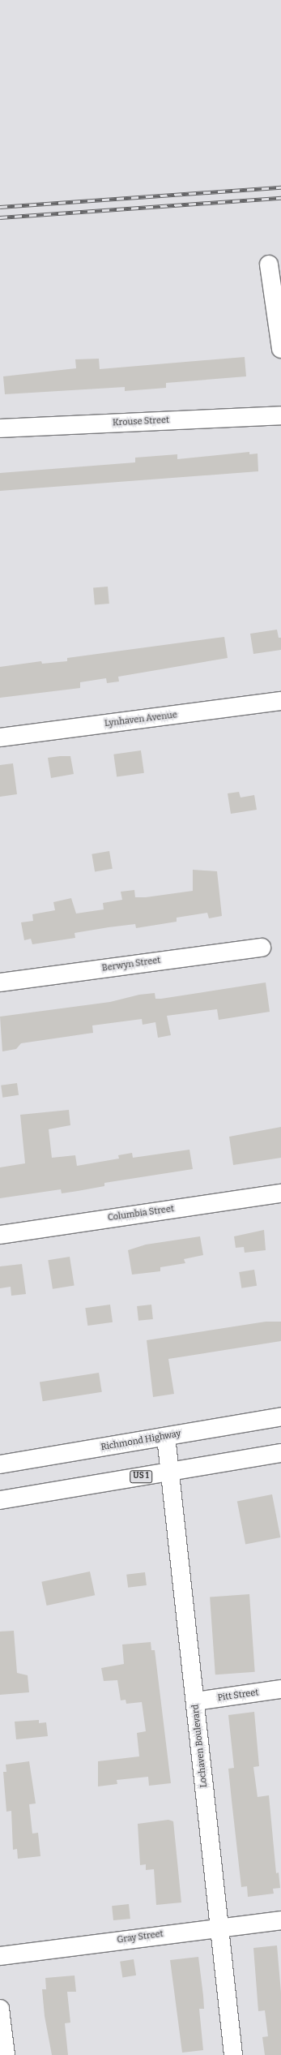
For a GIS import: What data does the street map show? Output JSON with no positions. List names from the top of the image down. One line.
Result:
{"streets":{"street":["Krouse Street","Lynhaven Avenue","Berwyn Street","Columbia Street","Richmond Highway","US 1","Pitt Street","Lochaven Boulevard","Gray Street"]},"crossings":[["Richmond Highway","Lochaven Boulevard"],["US 1","Lochaven Boulevard"],["Pitt Street","Lochaven Boulevard"],["Lochaven Boulevard","Gray Street"]]}
